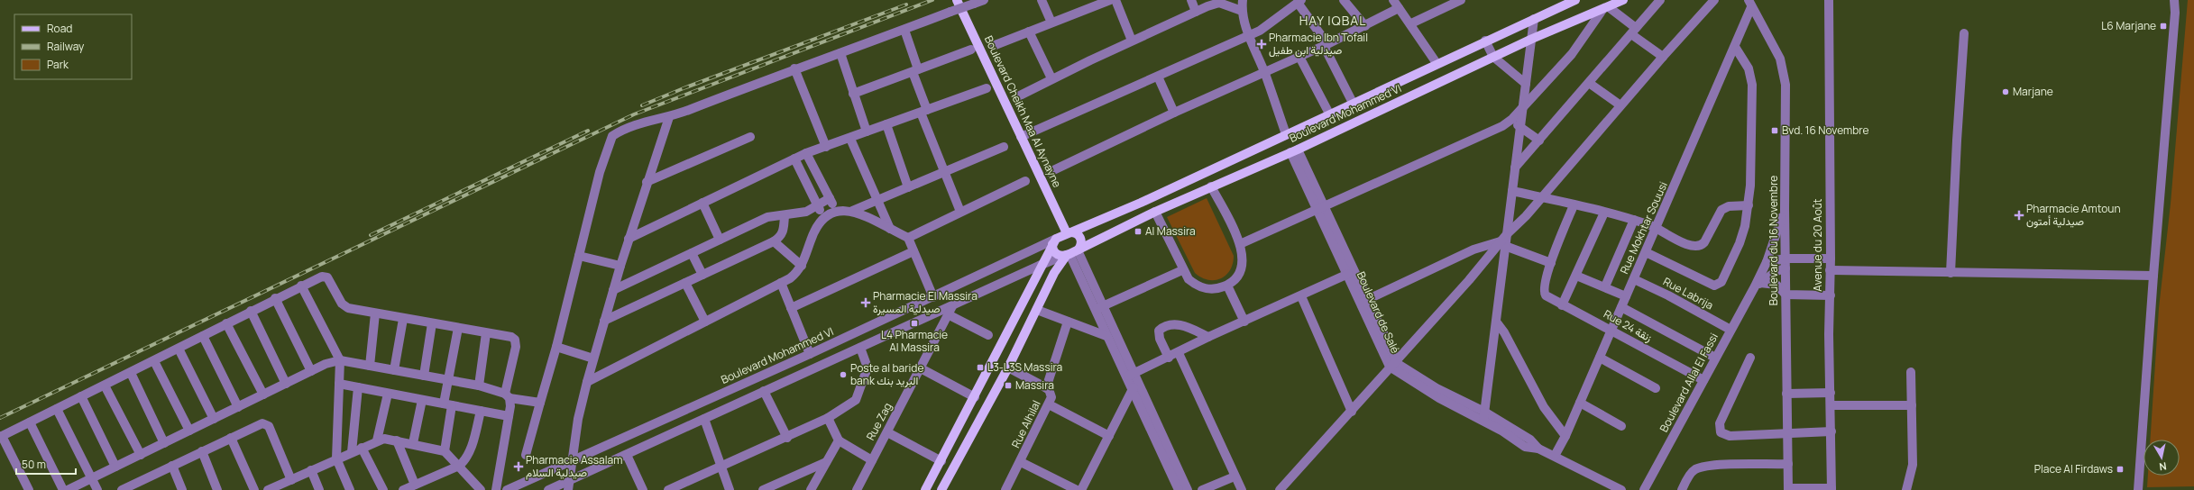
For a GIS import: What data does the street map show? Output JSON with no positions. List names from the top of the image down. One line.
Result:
{"streets":{"main road":["Boulevard Cheikh Maa Al Aynayne","Boulevard Mohammed VI"],"street":["Rue Mokhtar Souusi","Boulevard du 16 Novembre","Avenue du 20 Août","Rue Labrija","Boulevard de Salé","Rue 24 زنقة","Boulevard Allal El Fassi","Rue Zag","Rue Alhilal"]},"crossings":[["Boulevard Cheikh Maa Al Aynayne","Boulevard Mohammed VI"],["Boulevard Mohammed VI","Boulevard de Salé"],["Boulevard Mohammed VI","Rue Zag"],["Rue Mokhtar Souusi","Boulevard du 16 Novembre"],["Rue Mokhtar Souusi","Rue Labrija"],["Rue Mokhtar Souusi","Boulevard de Salé"],["Rue Mokhtar Souusi","Rue 24 زنقة"],["Boulevard du 16 Novembre","Boulevard Allal El Fassi"],["Rue Labrija","Boulevard Allal El Fassi"],["Rue 24 زنقة","Boulevard Allal El Fassi"]],"districts":["HAY IQBAL"],"places":{"transit":["L6 Marjane","Bvd. 16 Novembre","Al Massira","L4 Pharmacie Al Massira","L3-L3S Massira","Massira","Place Al Firdaws"],"health":["Pharmacie Ibn Tofail صيدلية ابن طفيل","Pharmacie Amtoun صيدلية أمتون","Pharmacie El Massira صيدلية المسيرة","Pharmacie Assalam صيدلية السلام"],"other":["Marjane","Poste al baride bank البريد بنك"]},"legend":["Road","Railway","Park"],"scale_bar":"50 m","north":"bottom"}
